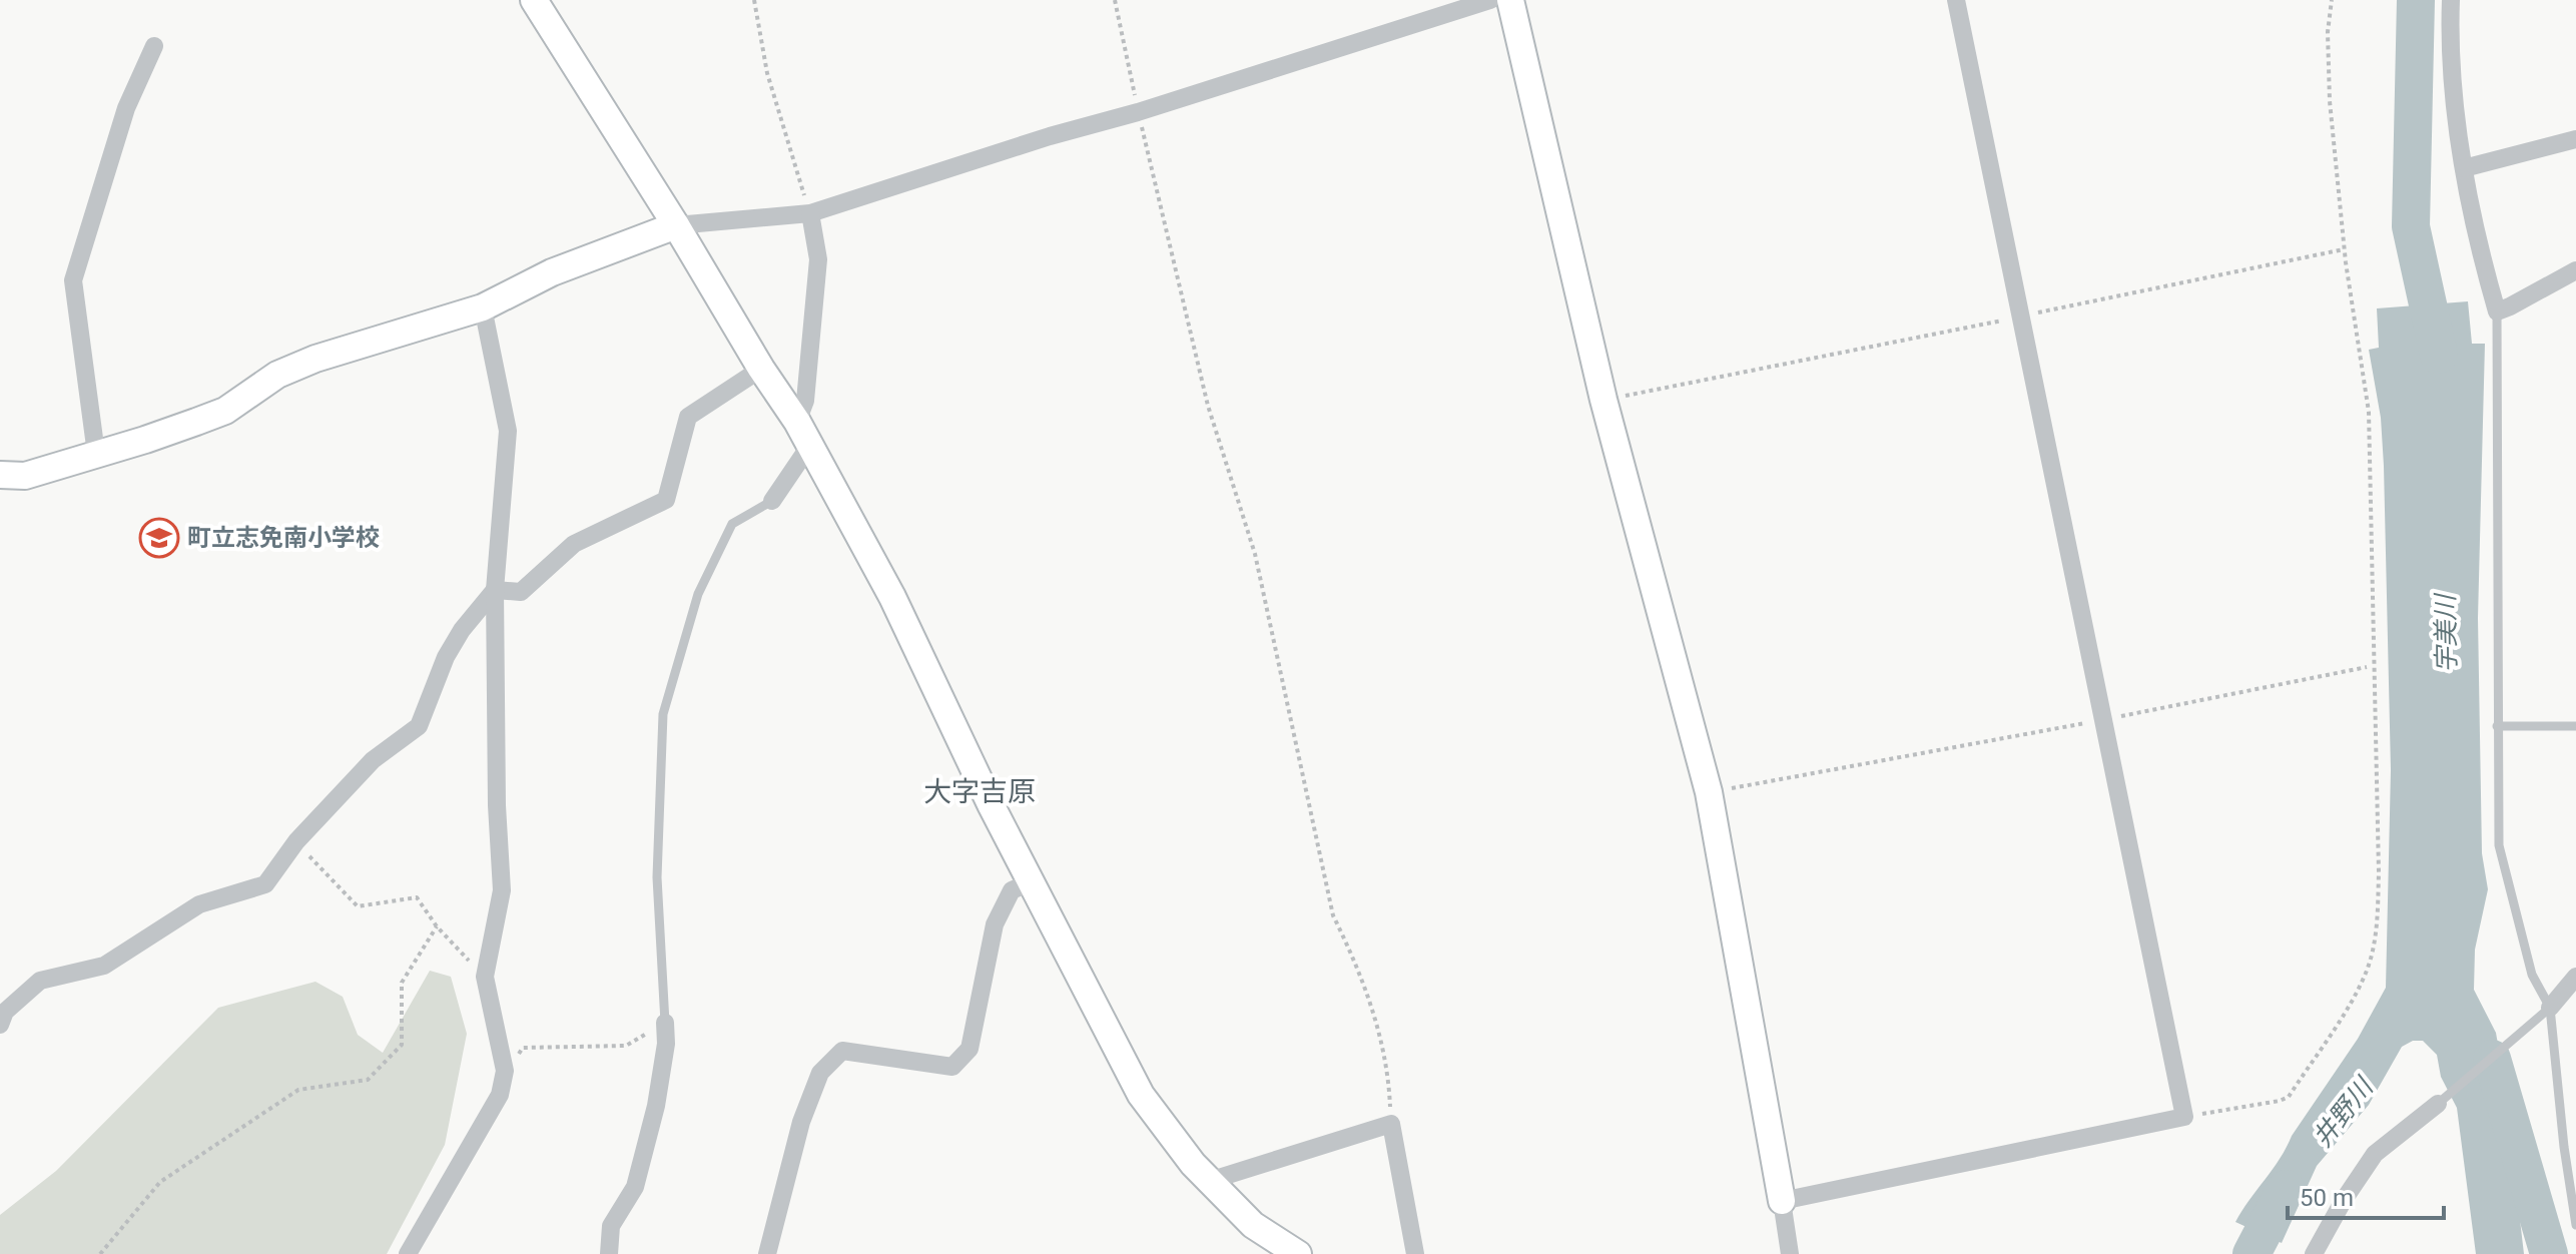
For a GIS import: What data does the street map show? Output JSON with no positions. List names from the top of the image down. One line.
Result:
{"districts":["大字吉原"],"water":["宇美川","井野川"],"places":{"school or university":["町立志免南小学校"]},"scale_bar":"50 m"}
